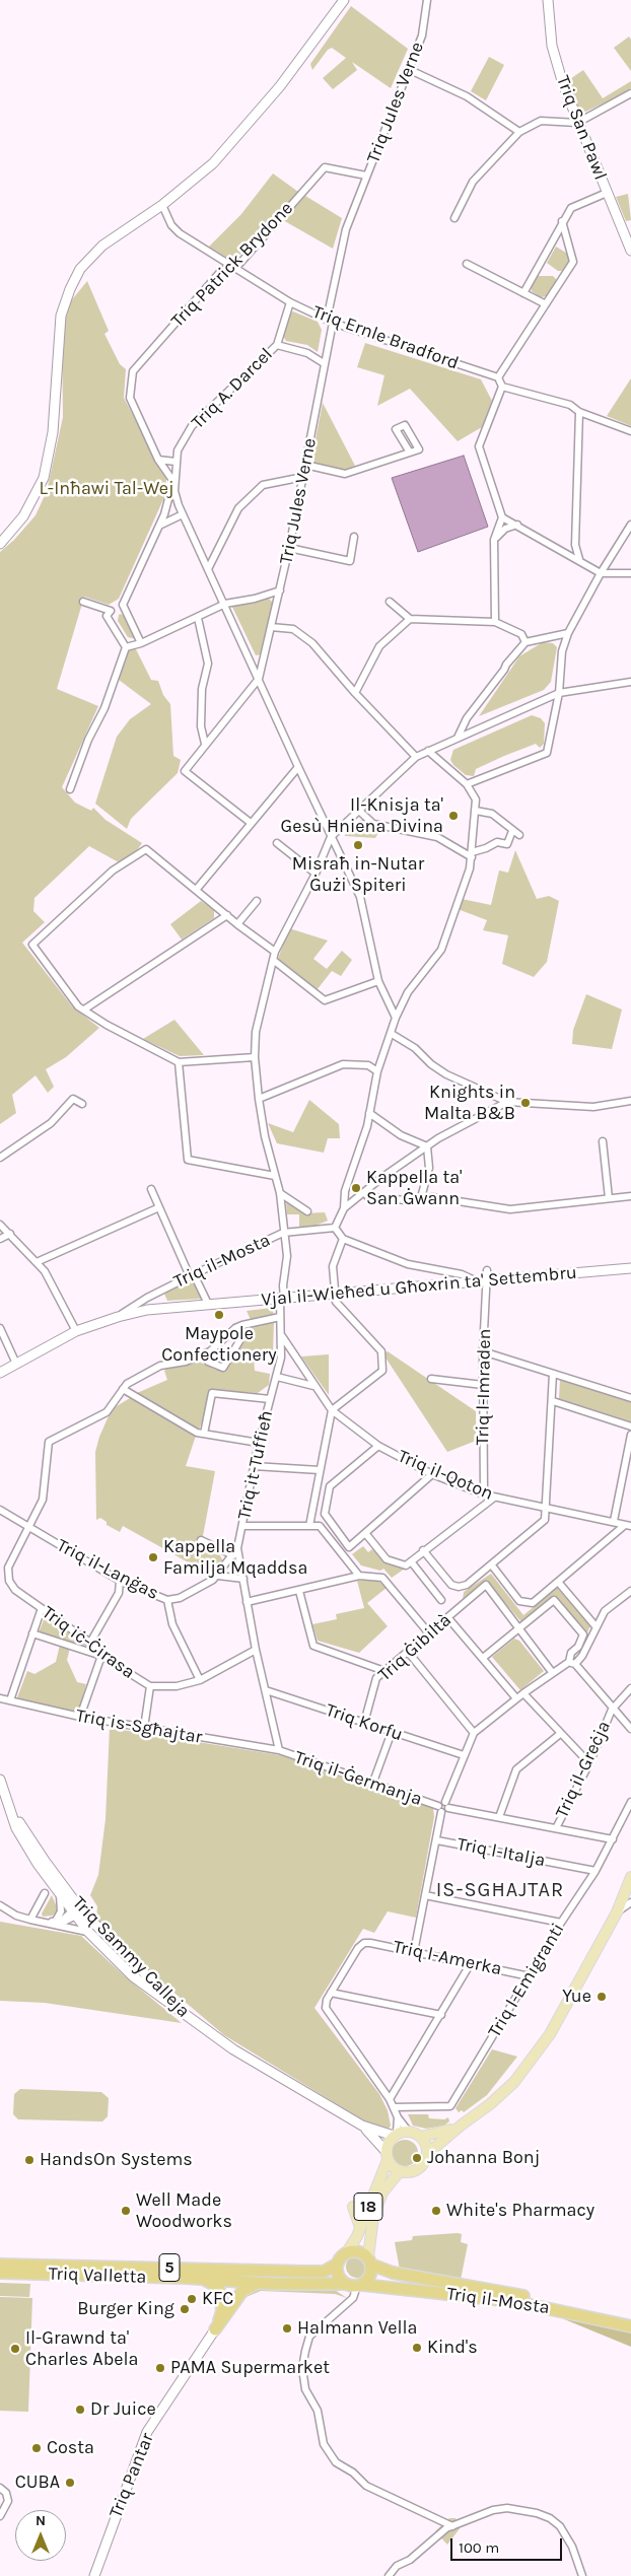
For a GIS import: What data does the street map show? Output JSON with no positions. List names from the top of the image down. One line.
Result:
{"streets":{"highway":["Triq il-Mosta","5","Triq Valletta"],"main road":["18"],"street":["Triq Jules Verne","Triq San Pawl","Triq Patrick Brydone","Triq Ernle Bradford","Triq A. Darcel","Vjal il-Wieħed u Għoxrin ta' Settembru","Triq l-Imraden","Triq it-Tuffieħ","Triq il-Qoton","Triq il-Lanġas","Triq iċ-Ċirasa","Triq Ġibiltà","Triq Korfu","Triq is-Sgħajtar","Triq il-Greċja","Triq il-Ġermanja","Triq l-Italja","Triq Sammy Calleja","Triq l-Amerka","Triq l-Emigranti","Triq Pantar"]},"crossings":[["Triq Jules Verne","Triq Patrick Brydone"],["Triq Jules Verne","Triq Ernle Bradford"],["Triq Jules Verne","Triq A. Darcel"],["Triq Patrick Brydone","Triq Ernle Bradford"],["Triq Ernle Bradford","Triq A. Darcel"],["Triq il-Mosta","Vjal il-Wieħed u Għoxrin ta' Settembru"],["Triq il-Mosta","Triq it-Tuffieħ"],["Triq il-Mosta","18"],["Triq il-Mosta","Triq Valletta"],["Vjal il-Wieħed u Għoxrin ta' Settembru","Triq l-Imraden"],["Vjal il-Wieħed u Għoxrin ta' Settembru","Triq it-Tuffieħ"],["Triq l-Imraden","Triq il-Qoton"],["Triq it-Tuffieħ","Triq il-Qoton"],["Triq it-Tuffieħ","Triq il-Lanġas"],["Triq it-Tuffieħ","Triq iċ-Ċirasa"],["Triq it-Tuffieħ","Triq Korfu"],["Triq it-Tuffieħ","Triq is-Sgħajtar"],["Triq it-Tuffieħ","Triq il-Ġermanja"],["Triq il-Lanġas","Triq iċ-Ċirasa"],["Triq Ġibiltà","Triq Korfu"],["Triq is-Sgħajtar","Triq il-Ġermanja"],["Triq l-Italja","Triq l-Emigranti"],["Triq Sammy Calleja","18"],["Triq l-Amerka","Triq l-Emigranti"],["18","Triq Valletta"]],"districts":["IS-SGĦAJTAR"],"parks":["L-Inħawi Tal-Wej"],"places":["Il-Knisja ta' Gesù Ħniena Divina","Misraħ in-Nutar Ġużi Spiteri","Knights in Malta B&B","Kappella ta' San Ġwann","Maypole Confectionery","Kappella Familja Mqaddsa","Yue","Johanna Bonj","HandsOn Systems","Well Made Woodworks","White's Pharmacy","KFC","Burger King","Halmann Vella","Kind's","Il-Grawnd ta' Charles Abela","PAMA Supermarket","Dr Juice","Costa","CUBA"],"scale_bar":"100 m","north":"top"}
